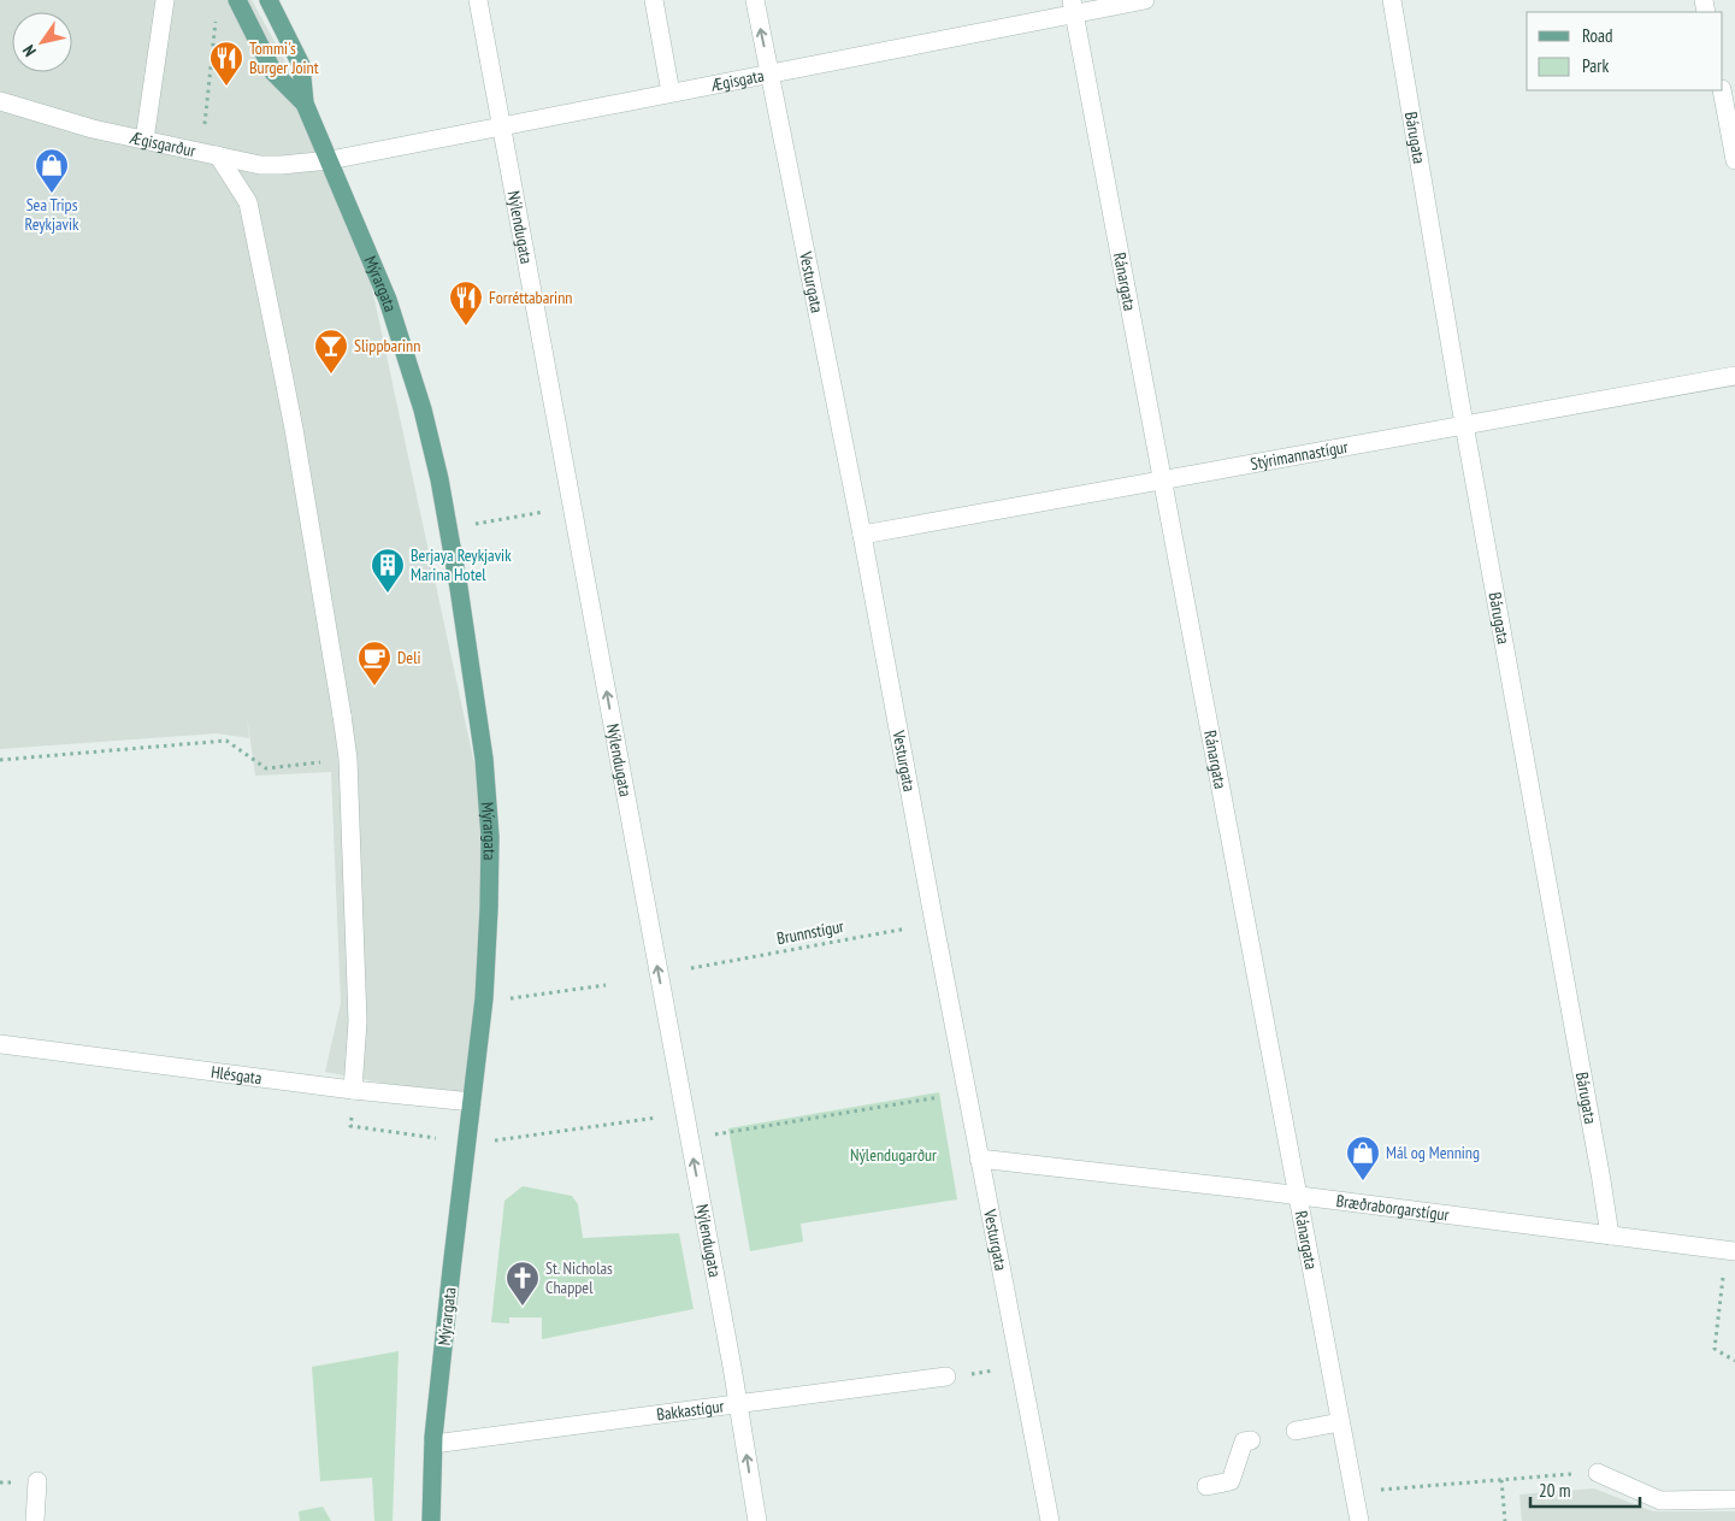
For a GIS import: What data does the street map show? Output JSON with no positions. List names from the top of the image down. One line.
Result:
{"streets":{"main road":["Mýrargata"],"street":["Ægisgata","Bárugata","Ægisgarður","Nýlendugata","Vesturgata","Ránargata","Stýrimannastígur","Hlésgata","Bræðraborgarstígur","Bakkastígur"],"path":["Brunnstígur"]},"crossings":[["Ægisgata","Ægisgarður"],["Ægisgata","Nýlendugata"],["Ægisgata","Vesturgata"],["Ægisgata","Ránargata"],["Ægisgata","Mýrargata"],["Bárugata","Stýrimannastígur"],["Bárugata","Bræðraborgarstígur"],["Ægisgarður","Mýrargata"],["Nýlendugata","Bakkastígur"],["Vesturgata","Stýrimannastígur"],["Vesturgata","Brunnstígur"],["Vesturgata","Bræðraborgarstígur"],["Ránargata","Stýrimannastígur"],["Ránargata","Bræðraborgarstígur"],["Mýrargata","Hlésgata"],["Mýrargata","Bakkastígur"]],"one_way":["Nýlendugata"],"parks":["Nýlendugarður"],"places":{"restaurant":["Tommi's Burger Joint","Forréttabarinn"],"shop":["Sea Trips Reykjavik","Mál og Menning"],"bar":["Slippbarinn"],"building":["Berjaya Reykjavik Marina Hotel"],"cafe":["Deli"],"church":["St. Nicholas Chappel"]},"legend":["Road","Park"],"scale_bar":"20 m","north":"bottom left"}
